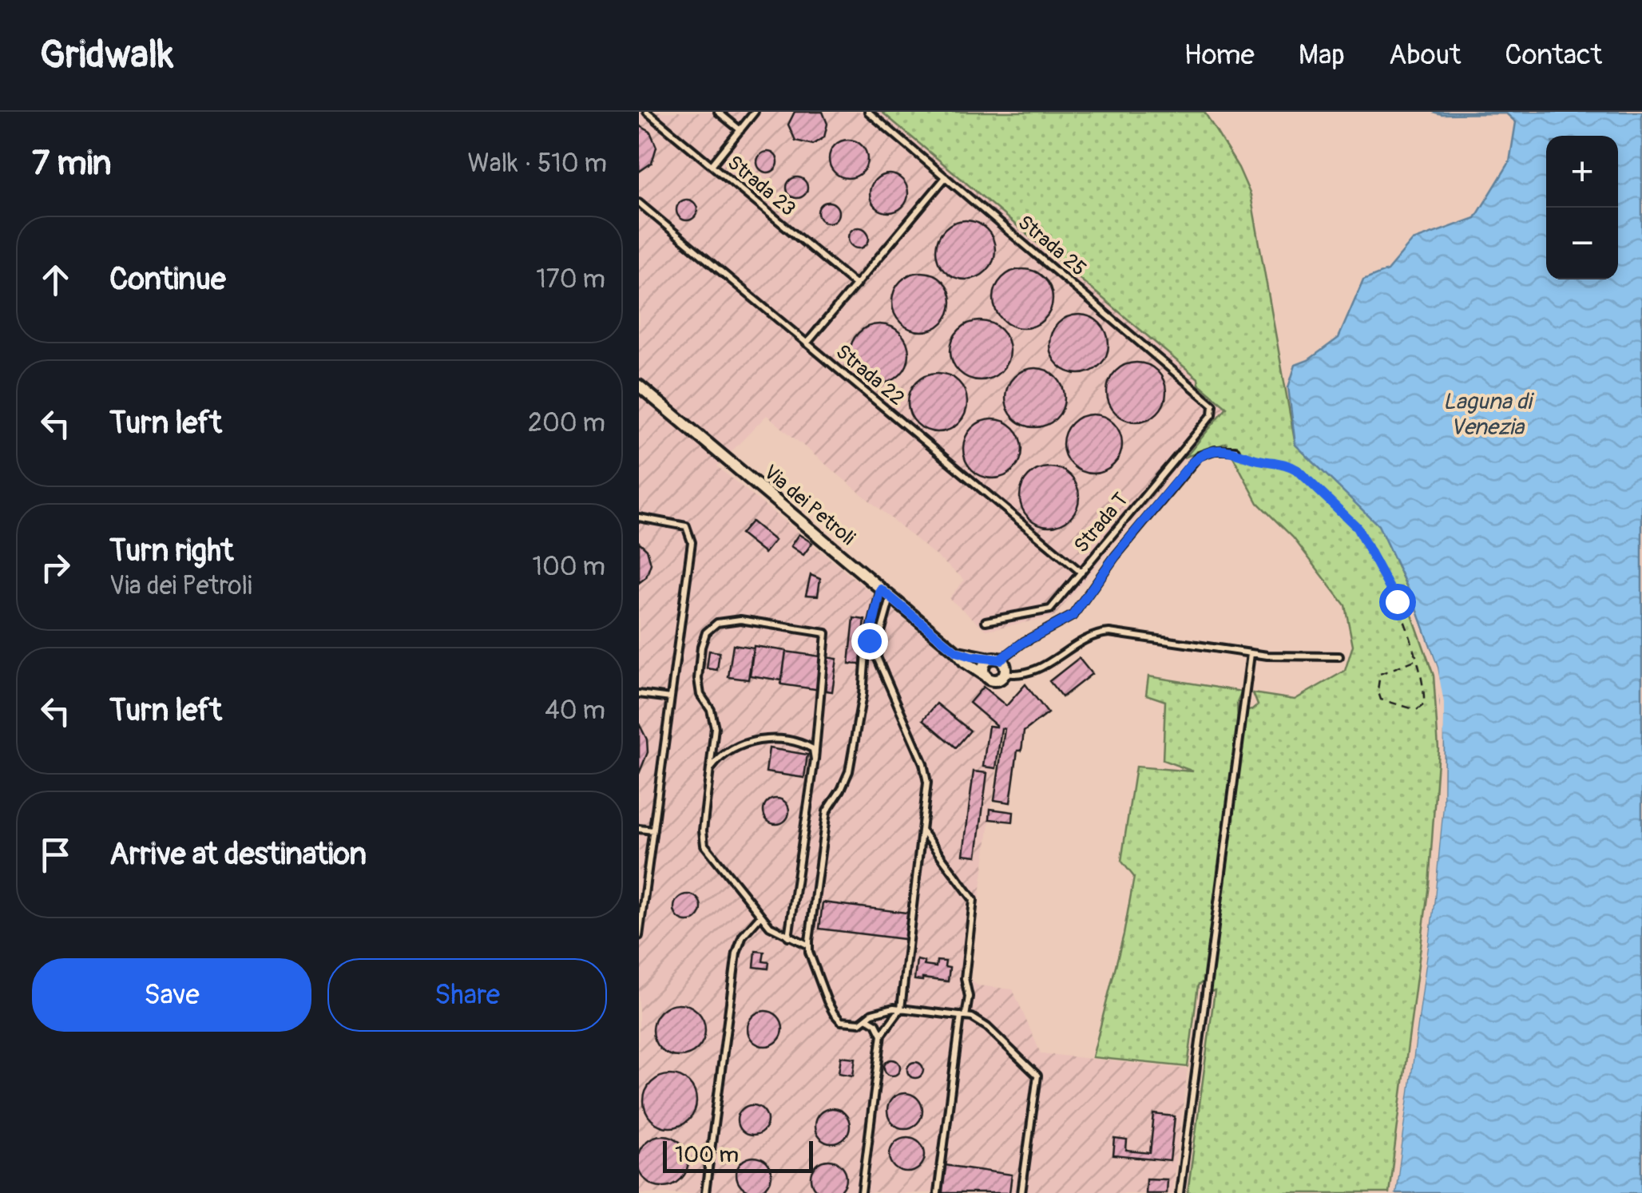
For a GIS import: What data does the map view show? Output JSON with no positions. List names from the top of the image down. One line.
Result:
{"streets":{"street":["Via dei Petroli"],"lane":["Strada 23","Strada 25","Strada 22","Strada T"]},"crossings":[["Strada 25","Strada T"],["Strada 22","Strada T"]],"water":["Laguna di Venezia"],"scale_bar":"100 m","page":{"header":"Gridwalk","nav":["Home","Map","About","Contact"],"heading":["7 min","Walk · 510 m"],"map_buttons":["+","−"],"list":[["Continue","170 m"],["Turn left","200 m"],["Turn right","Via dei Petroli","100 m"],["Turn left","40 m"],"Arrive at destination"],"buttons":["Save","Share"],"scale":"100 m"}}
